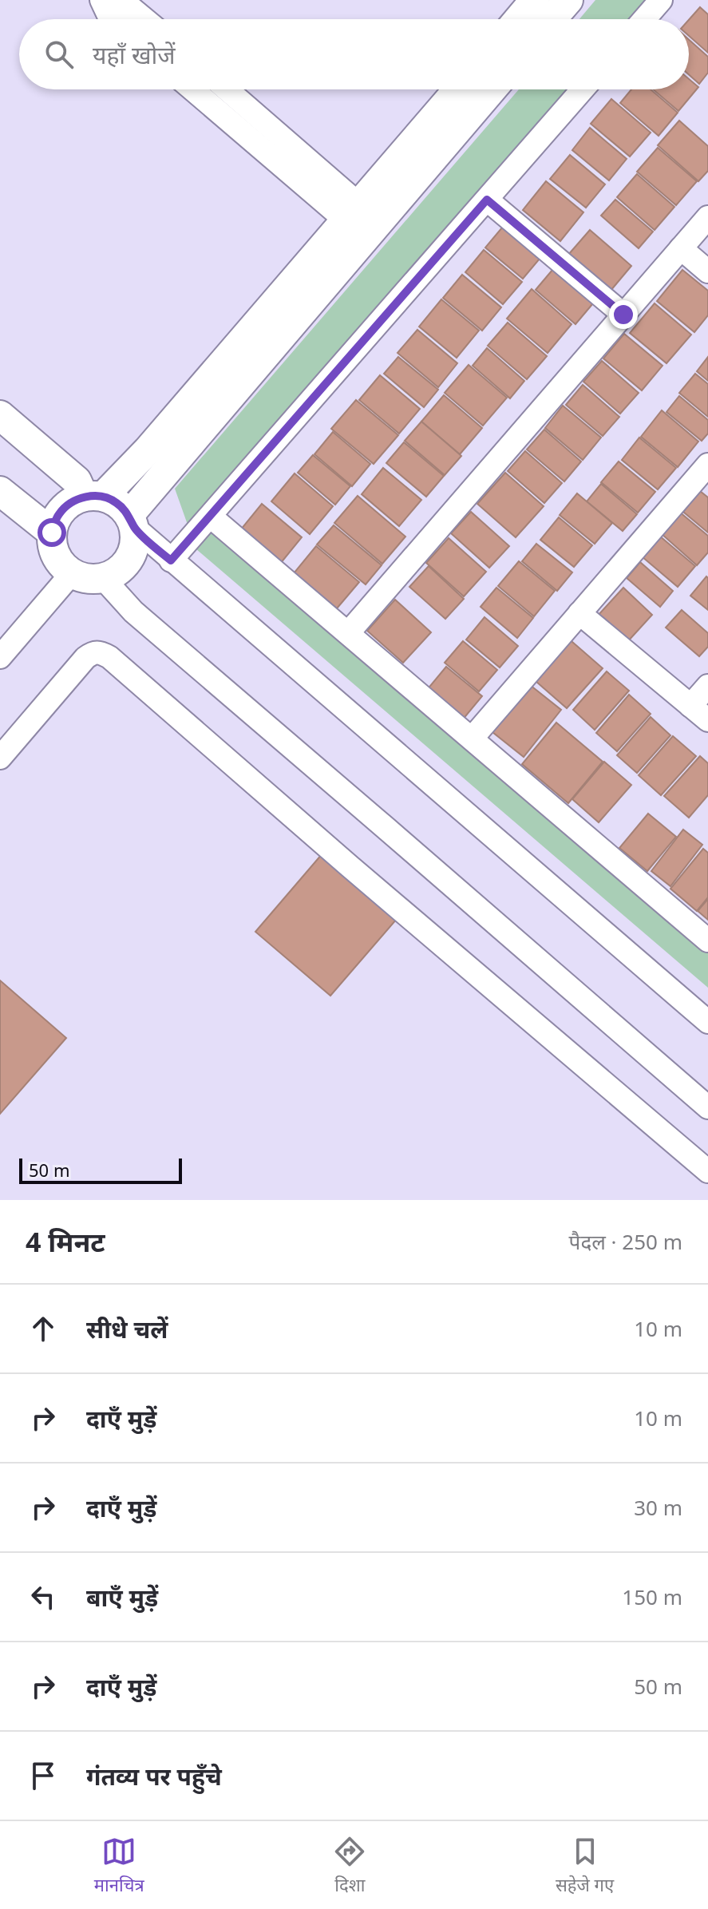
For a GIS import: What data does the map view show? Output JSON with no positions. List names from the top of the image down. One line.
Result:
{"scale_bar":"50 m","page":{"search":"यहाँ खोजें","scale":"50 m","heading":["4 मिनट","पैदल · 250 m"],"list":[["सीधे चलें","10 m"],["दाएँ मुड़ें","10 m"],["दाएँ मुड़ें","30 m"],["बाएँ मुड़ें","150 m"],["दाएँ मुड़ें","50 m"],"गंतव्य पर पहुँचे"],"nav":["मानचित्र","दिशा","सहेजे गए"]}}
